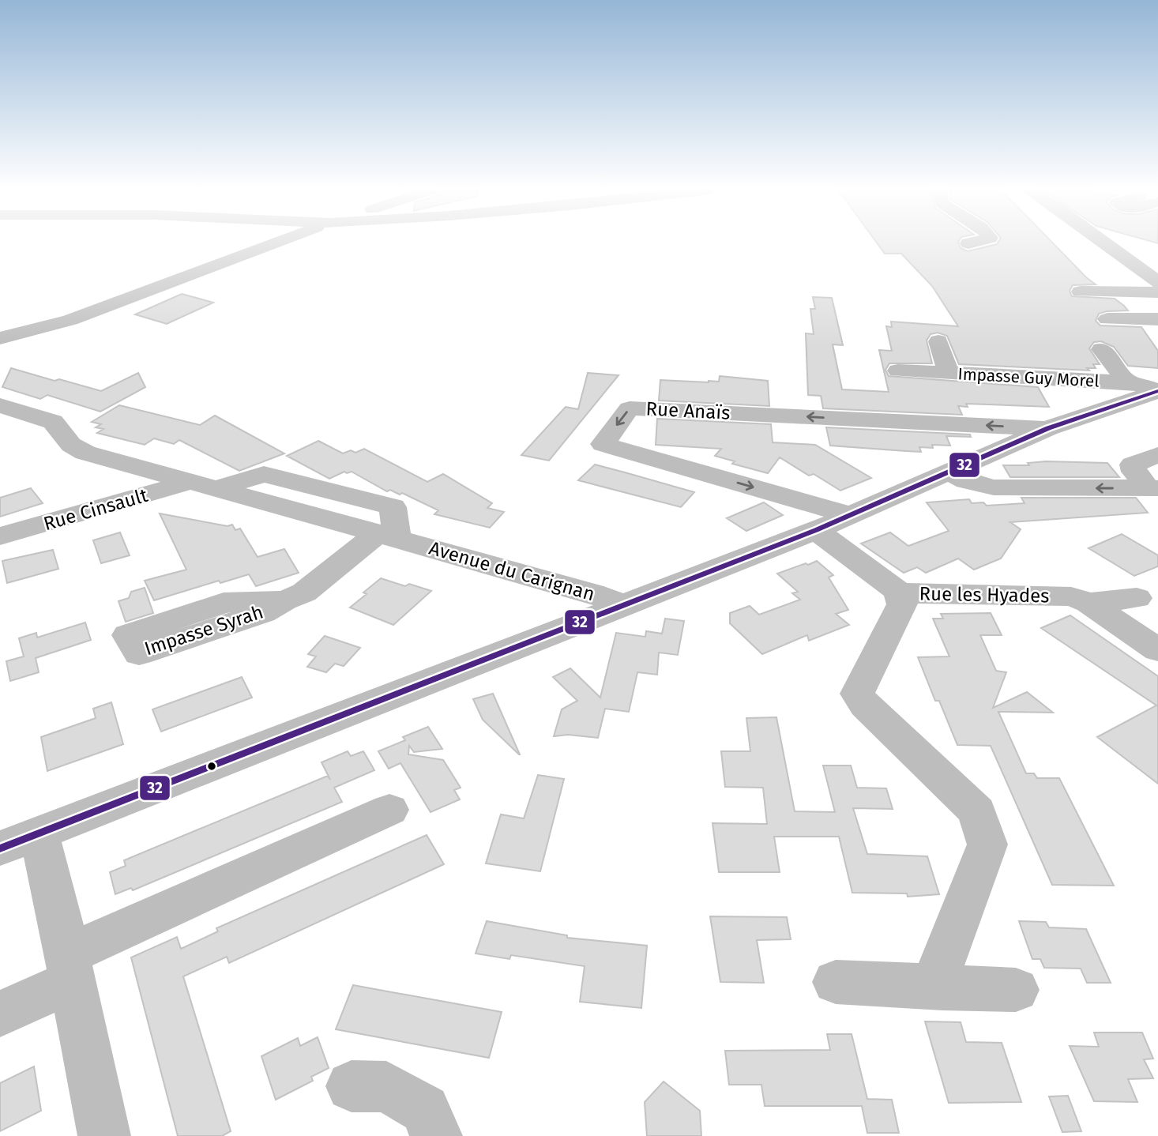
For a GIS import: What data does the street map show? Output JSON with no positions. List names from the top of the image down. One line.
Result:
{"streets":{"street":["Impasse Guy Morel","Rue Anaïs","Rue Cinsault","Avenue du Carignan","Rue les Hyades","Impasse Syrah"]},"crossings":[["Rue Cinsault","Avenue du Carignan"],["Avenue du Carignan","Impasse Syrah"]],"lines":["transit line 32"]}
